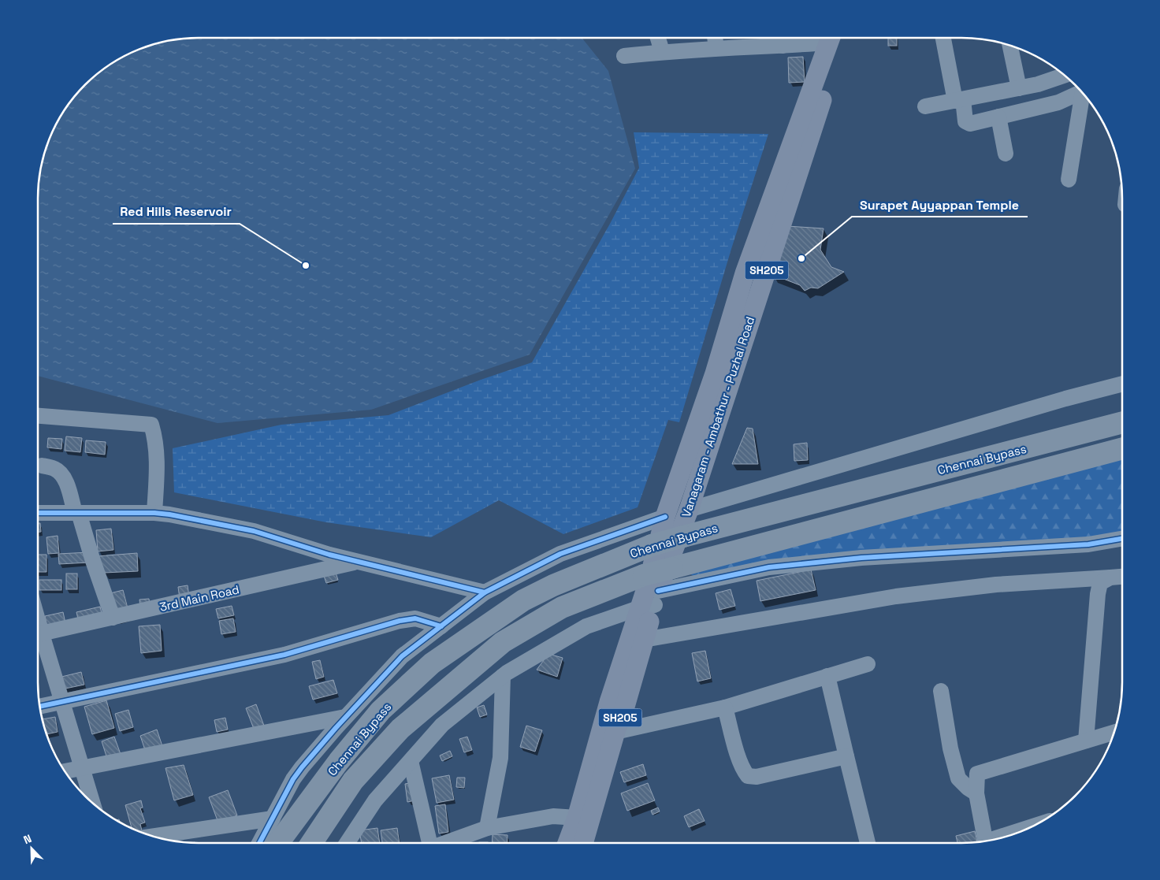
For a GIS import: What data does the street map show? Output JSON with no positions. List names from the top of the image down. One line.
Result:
{"streets":{"highway":["Chennai Bypass"],"main road":["SH205","Vanagaram - Ambathur - Puzhal Road"],"street":["3rd Main Road"]},"places":["Surapet Ayyappan Temple","Red Hills Reservoir"],"north":"top left"}
